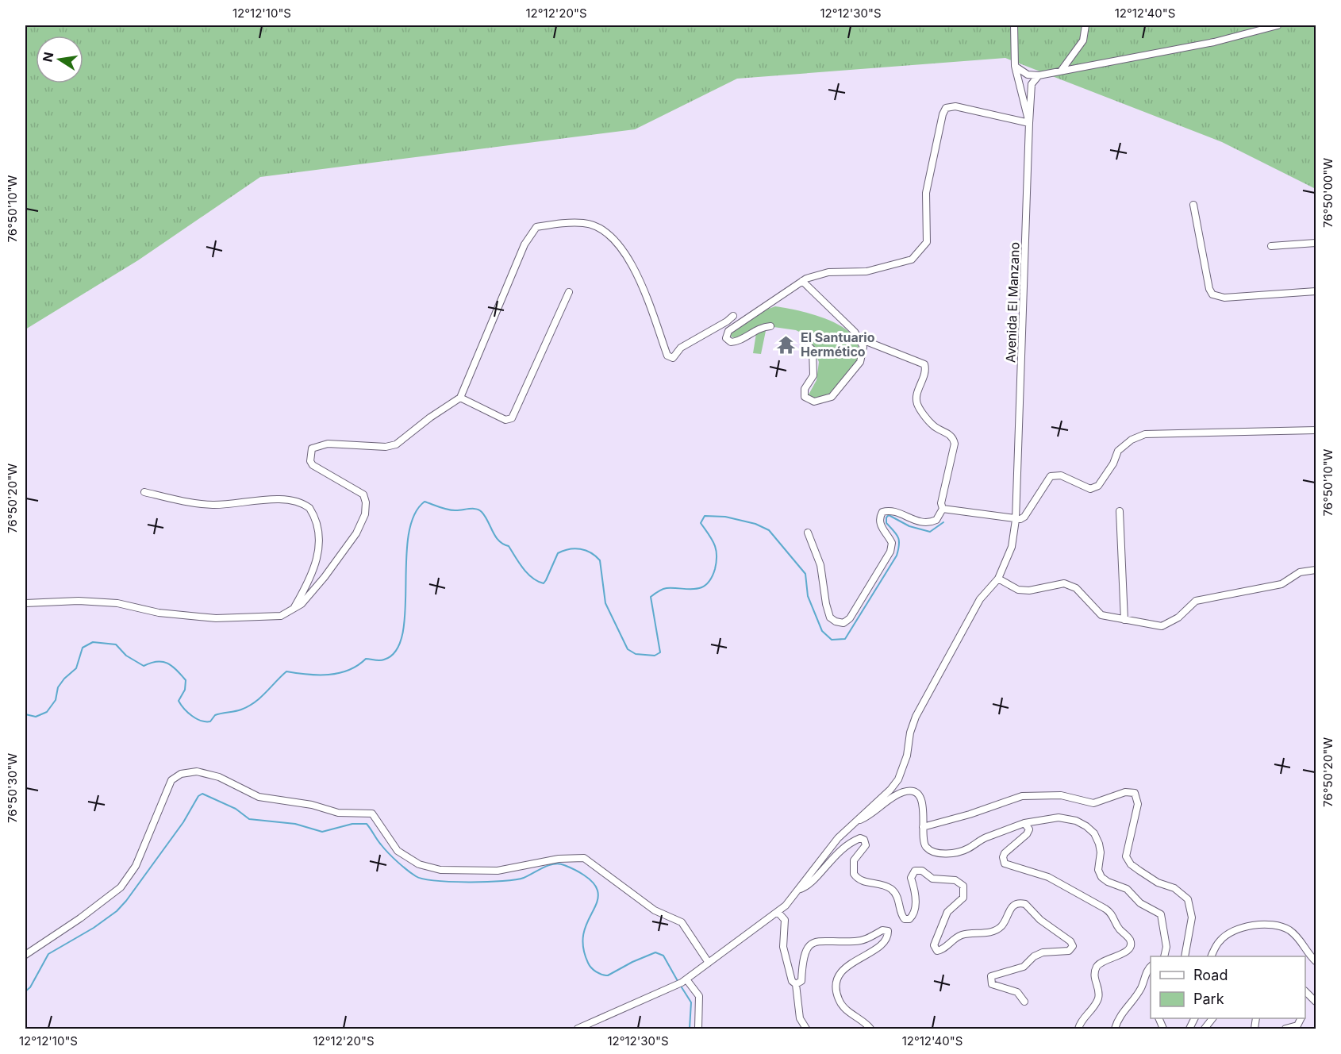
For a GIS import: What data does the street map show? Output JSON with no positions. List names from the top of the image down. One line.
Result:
{"streets":{"street":["Avenida El Manzano"]},"places":{"temple":["El Santuario Hermético"]},"legend":["Road","Park"],"north":"left","coordinates":["12°12'10\"S","12°12'20\"S","12°12'30\"S","12°12'40\"S","76°50'00\"W","76°50'10\"W","76°50'20\"W","76°50'30\"W"]}
